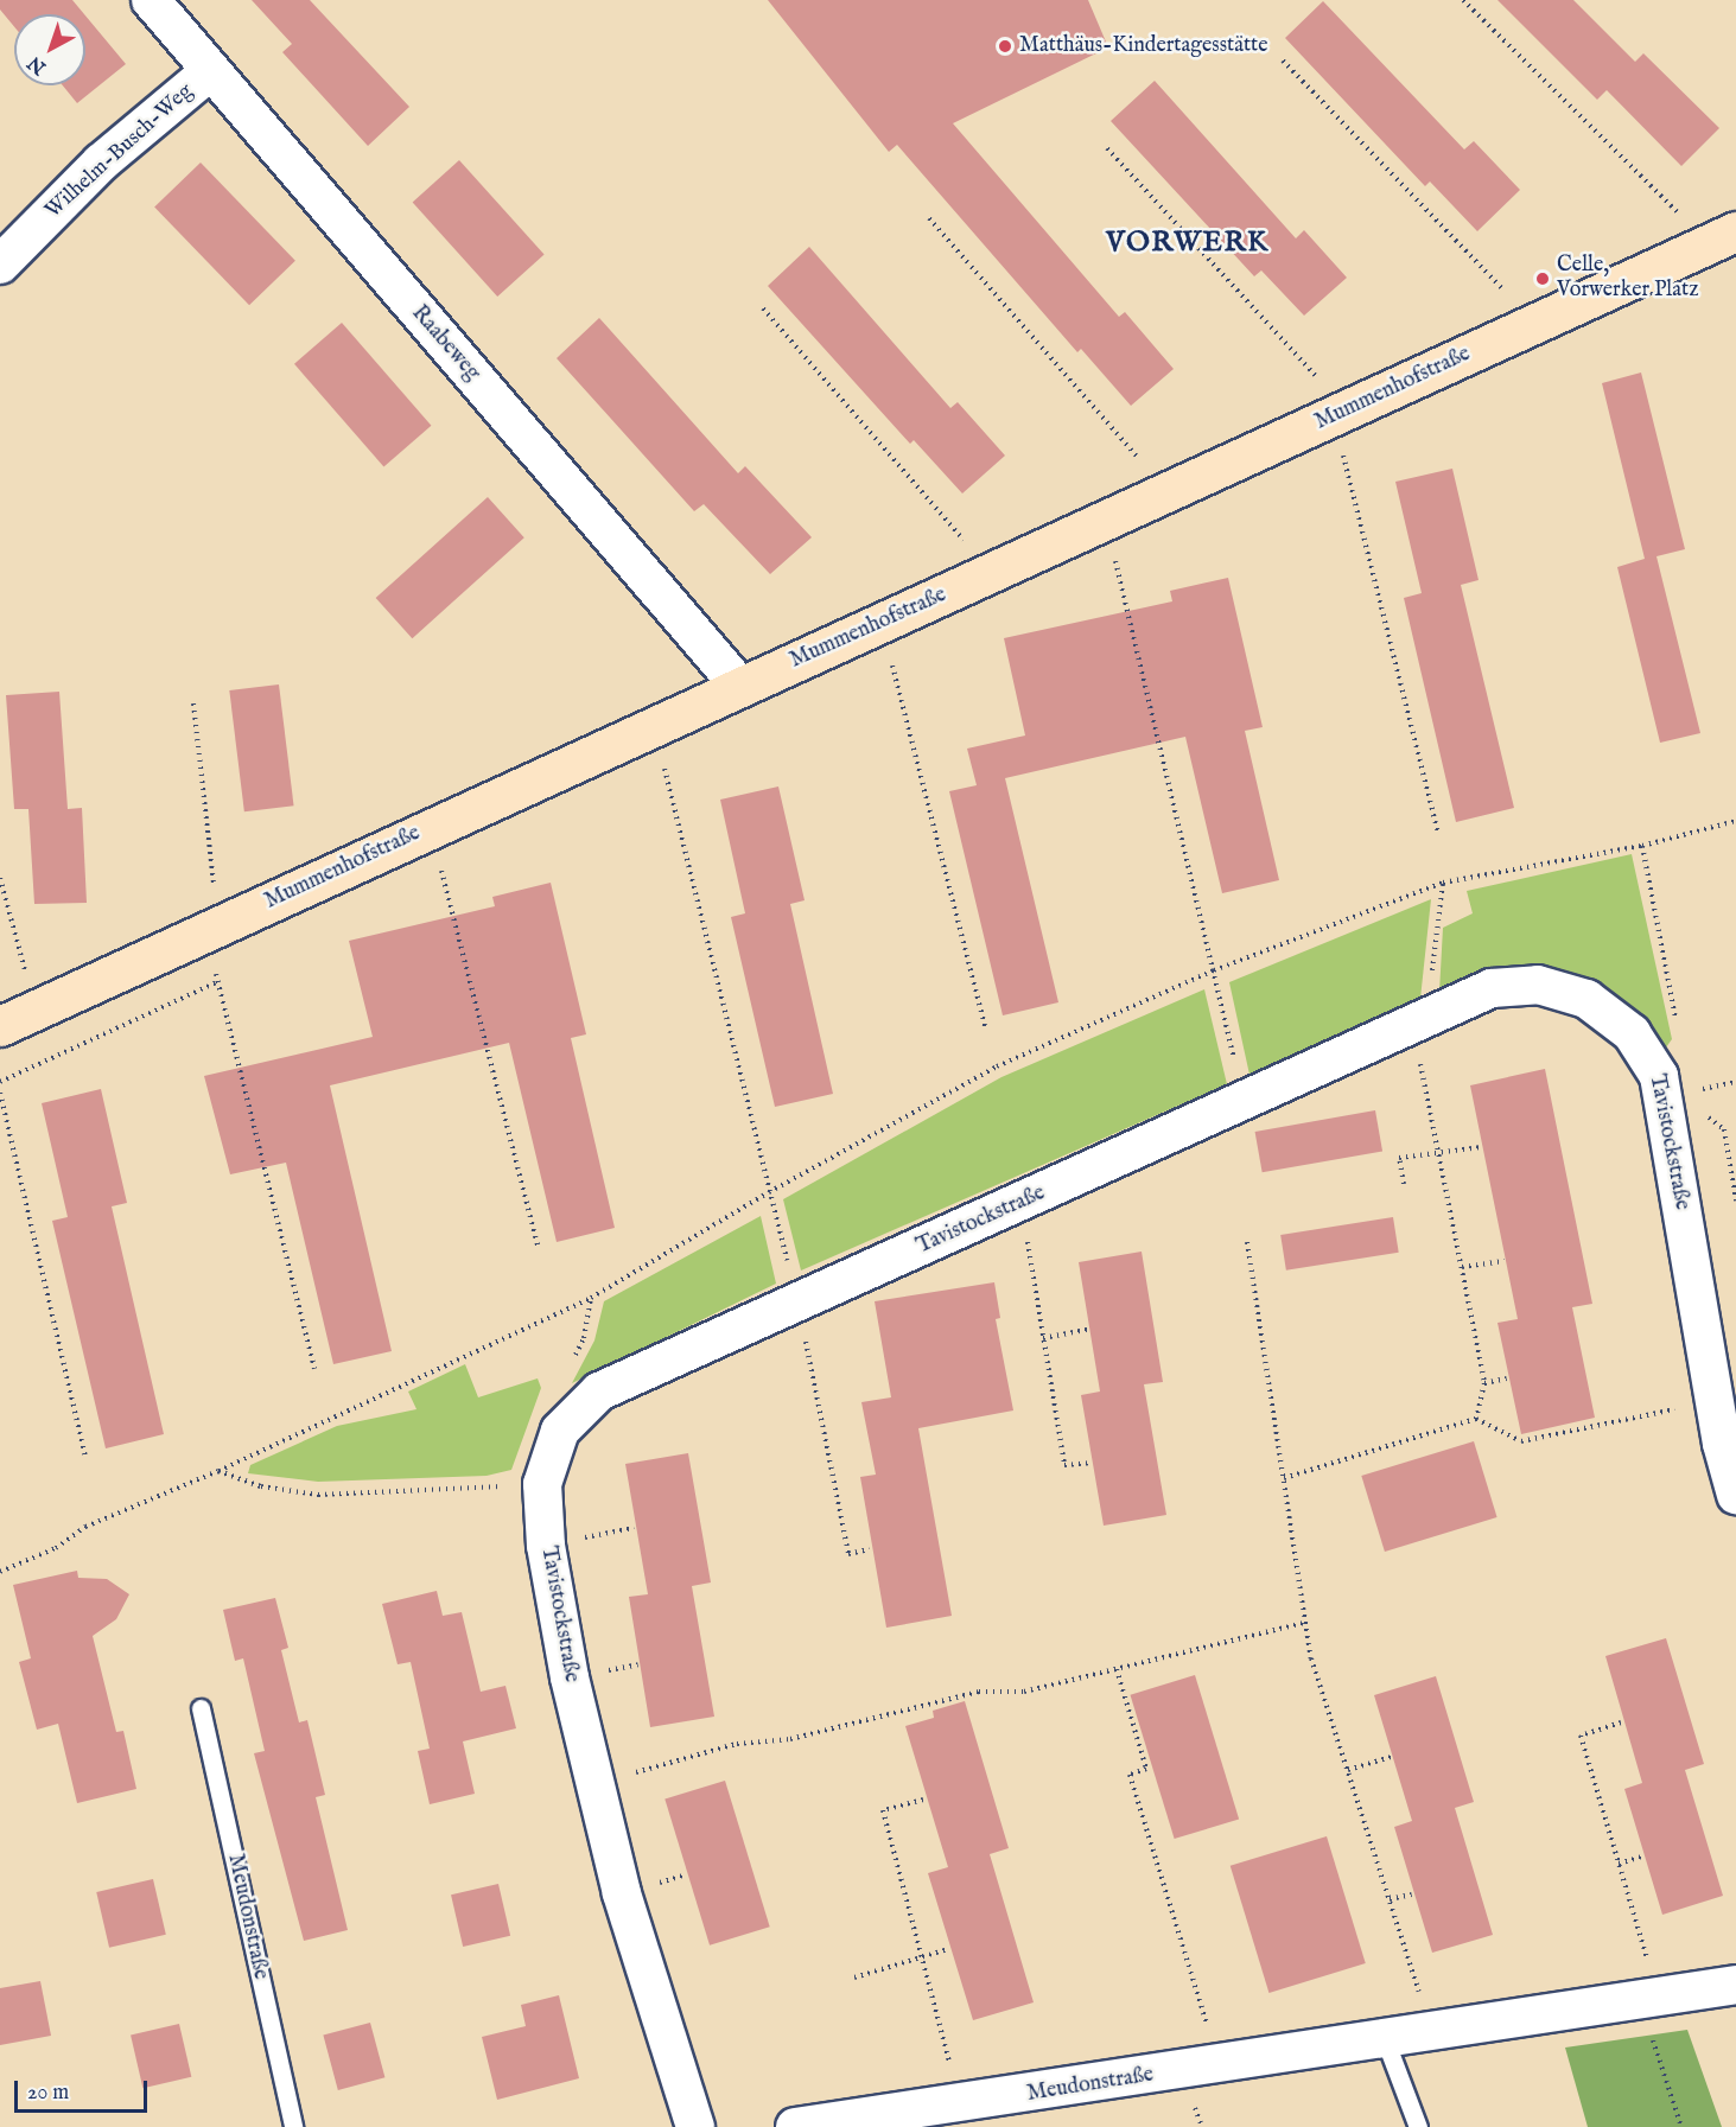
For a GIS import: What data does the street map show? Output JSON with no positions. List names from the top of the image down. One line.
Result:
{"streets":{"street":["Wilhelm-Busch-Weg","Raabeweg","Mummenhofstraße","Tavistockstraße","Meudonstraße"]},"crossings":[["Wilhelm-Busch-Weg","Raabeweg"],["Raabeweg","Mummenhofstraße"]],"districts":["VORWERK"],"places":["Matthäus-Kindertagesstätte","Celle, Vorwerker Platz"],"scale_bar":"20 m","north":"bottom left"}
